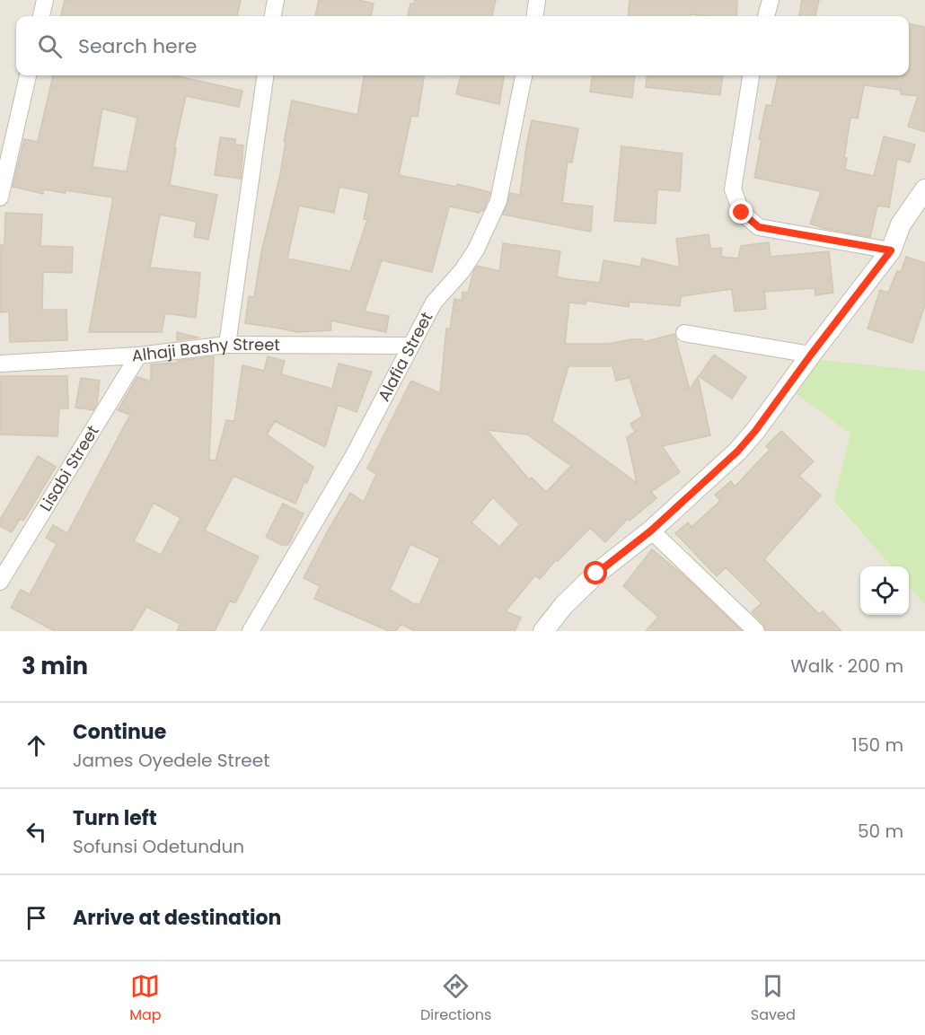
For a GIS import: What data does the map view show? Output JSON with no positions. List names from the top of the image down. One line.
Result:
{"streets":{"street":["Alhaji Bashy Street","Alafia Street","Lisabi Street"]},"crossings":[["Alhaji Bashy Street","Alafia Street"],["Alhaji Bashy Street","Lisabi Street"]],"page":{"search":"Search here","heading":["3 min","Walk · 200 m"],"list":[["Continue","James Oyedele Street","150 m"],["Turn left","Sofunsi Odetundun","50 m"],"Arrive at destination"],"nav":["Map","Directions","Saved"]}}
